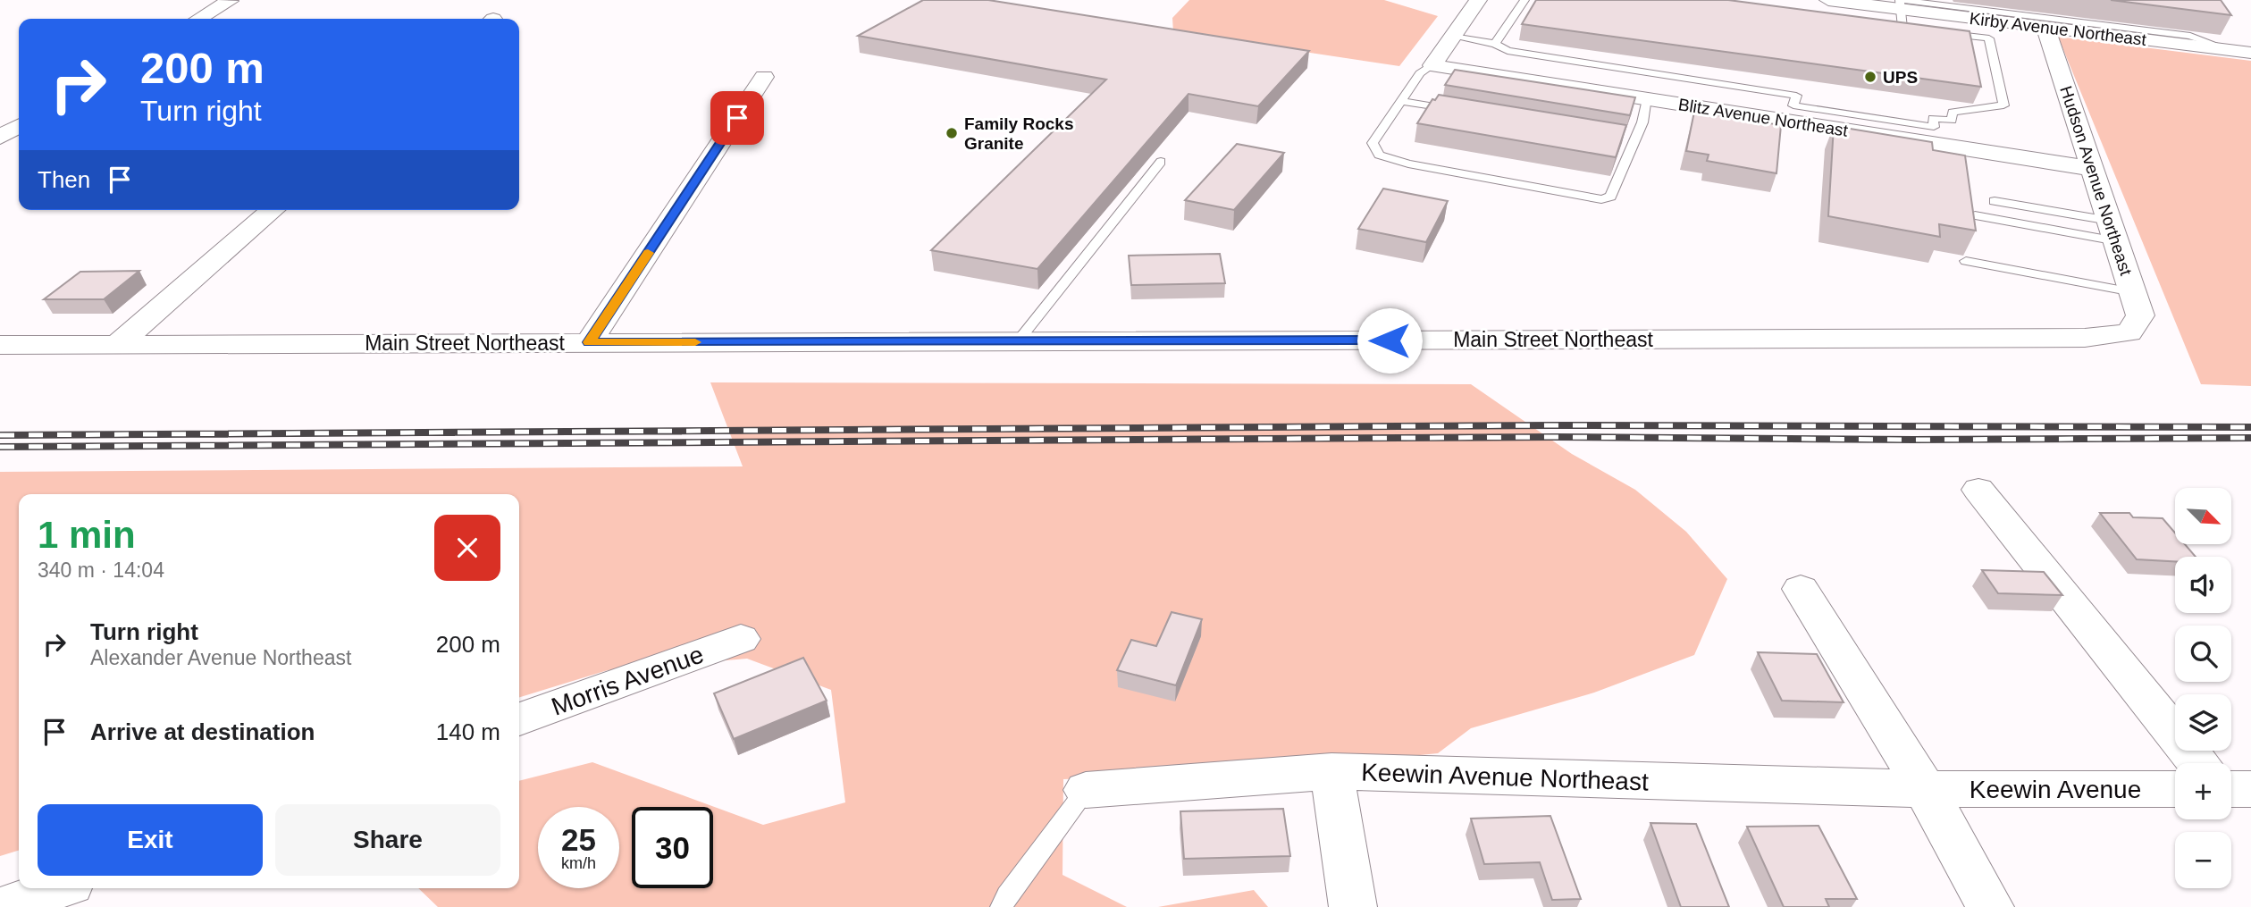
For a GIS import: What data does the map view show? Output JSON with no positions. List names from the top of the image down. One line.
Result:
{"streets":{"street":["Kirby Avenue Northeast","Blitz Avenue Northeast","Hudson Avenue Northeast","Main Street Northeast","Morris Avenue","Keewin Avenue Northeast","Keewin Avenue"]},"crossings":[["Kirby Avenue Northeast","Hudson Avenue Northeast"],["Blitz Avenue Northeast","Hudson Avenue Northeast"],["Hudson Avenue Northeast","Main Street Northeast"],["Keewin Avenue Northeast","Keewin Avenue"]],"places":["UPS","Family Rocks Granite"],"north":"bottom right","page":{"turn":["200 m","Turn right"],"then":"Then","map_buttons":["+","−"],"heading":["1 min","340 m · 14:04"],"list":[{"name":"Turn right","note":"Alexander Avenue Northeast","value":"200 m"},{"name":"Arrive at destination","value":"140 m"}],"buttons":["Exit","Share"],"speed":"25 km/h","limit":"30"}}
